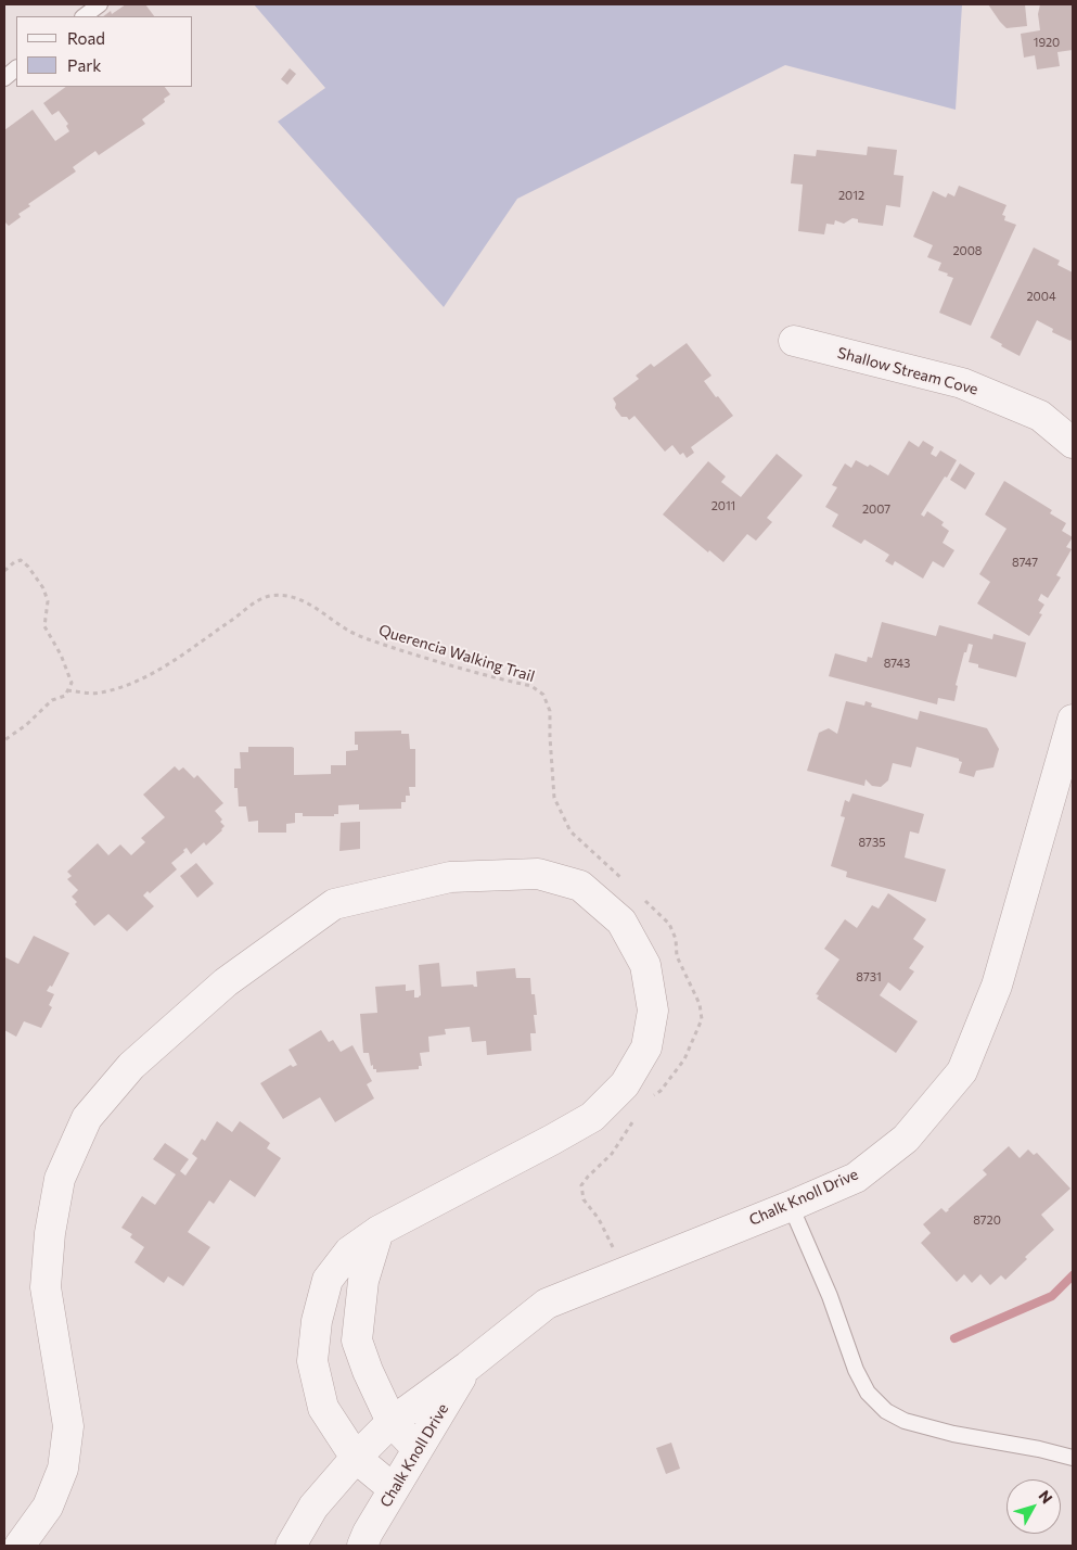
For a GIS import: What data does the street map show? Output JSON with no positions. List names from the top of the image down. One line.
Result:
{"streets":{"street":["Shallow Stream Cove","Chalk Knoll Drive"],"path":["Querencia Walking Trail"]},"house_numbers":["1920","2012","2008","2004","2011","2007","8747","8743","8735","8731","8720"],"legend":["Road","Park"],"north":"top right"}
